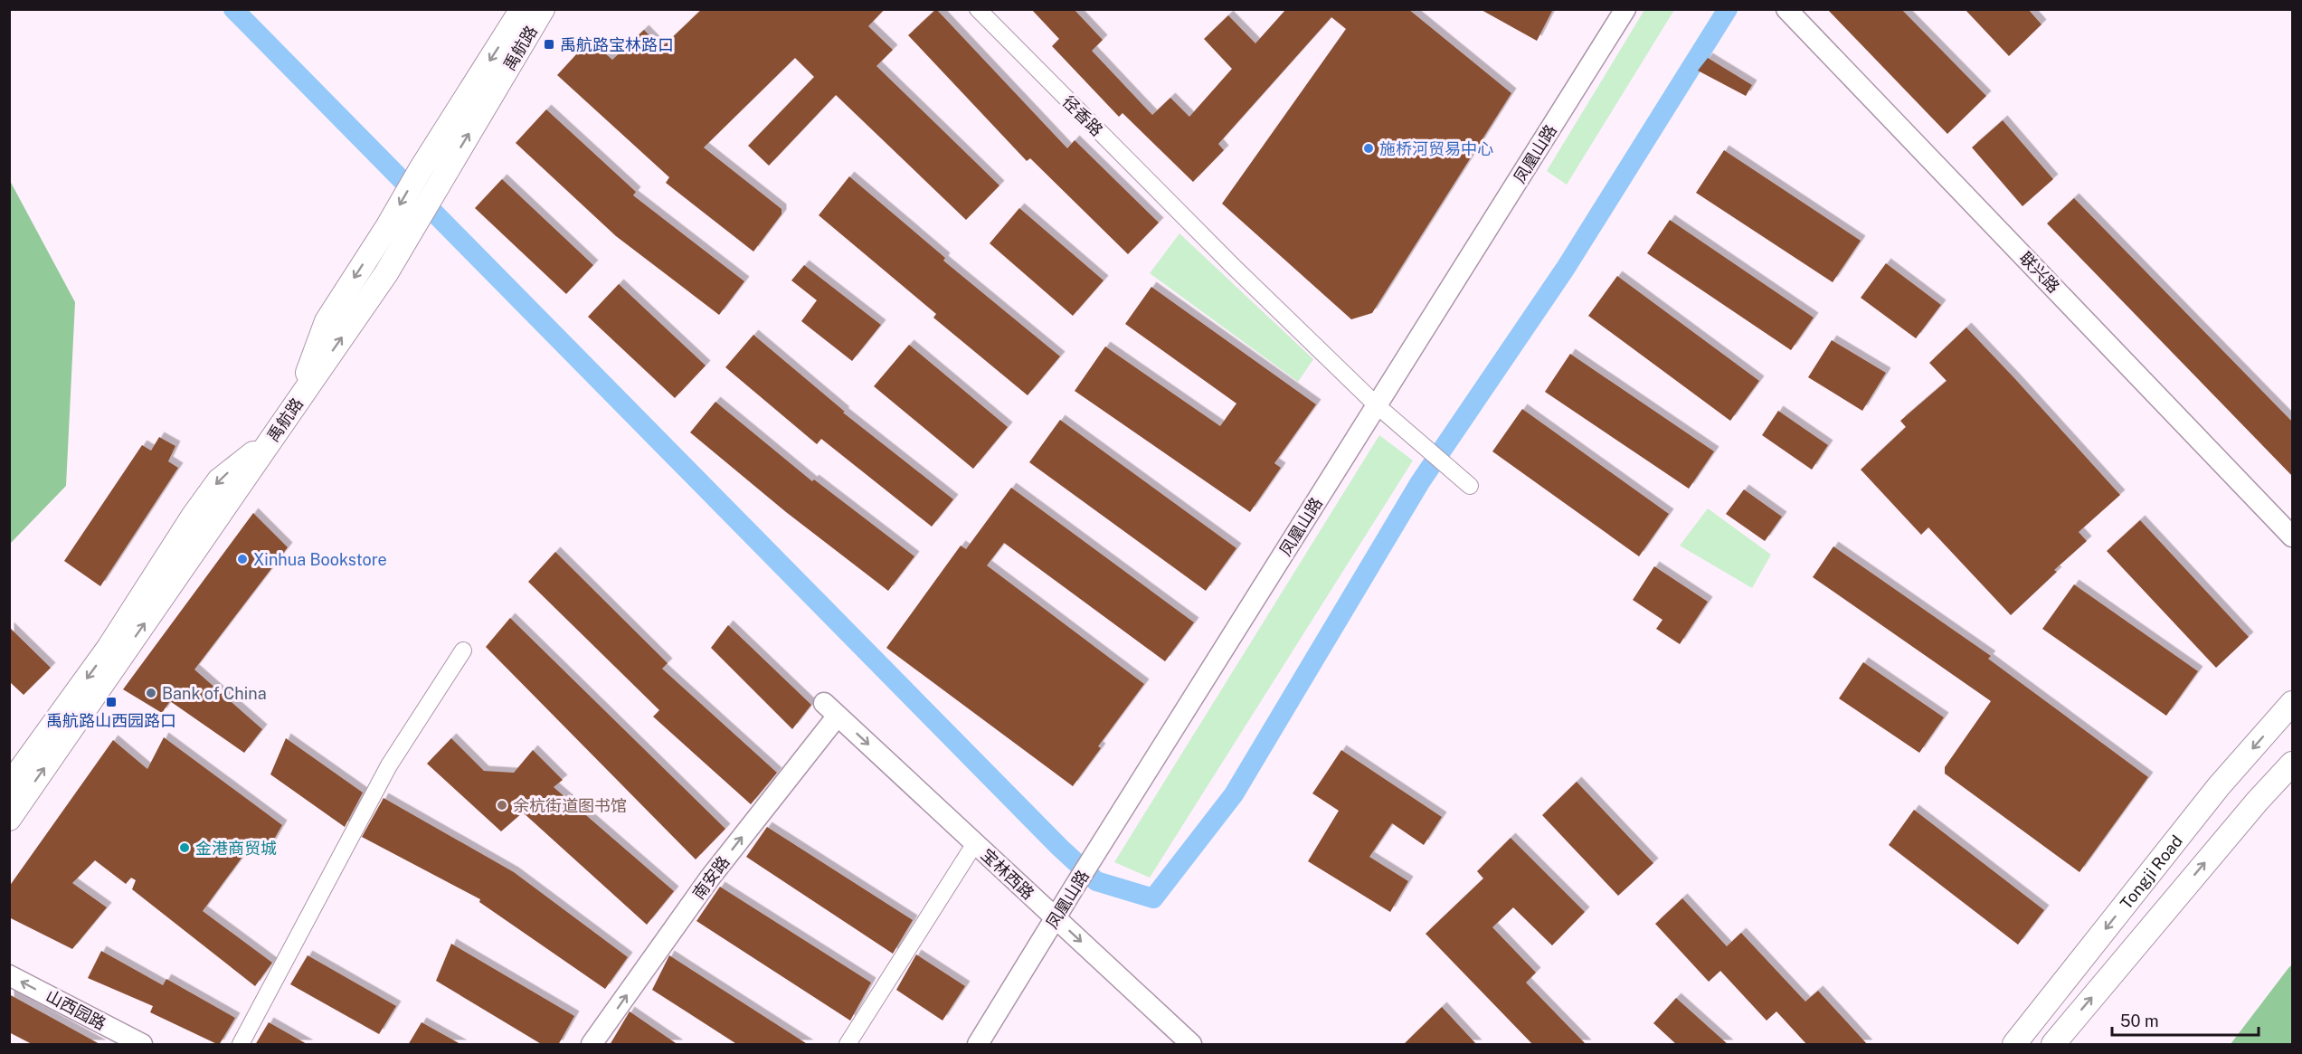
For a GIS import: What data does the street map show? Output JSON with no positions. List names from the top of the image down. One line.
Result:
{"streets":{"main road":["禹航路","Tongji Road"],"street":["径香路","凤凰山路","联兴路","宝林西路","南安路","山西园路"]},"crossings":[["径香路","凤凰山路"],["凤凰山路","宝林西路"],["宝林西路","南安路"]],"one_way":["宝林西路","南安路","山西园路"],"places":{"transit":["禹航路宝林路口","禹航路山西园路口"],"other":["施桥河贸易中心","Xinhua Bookstore","Bank of China","余杭街道图书馆","金港商贸城"]},"scale_bar":"50 m"}
